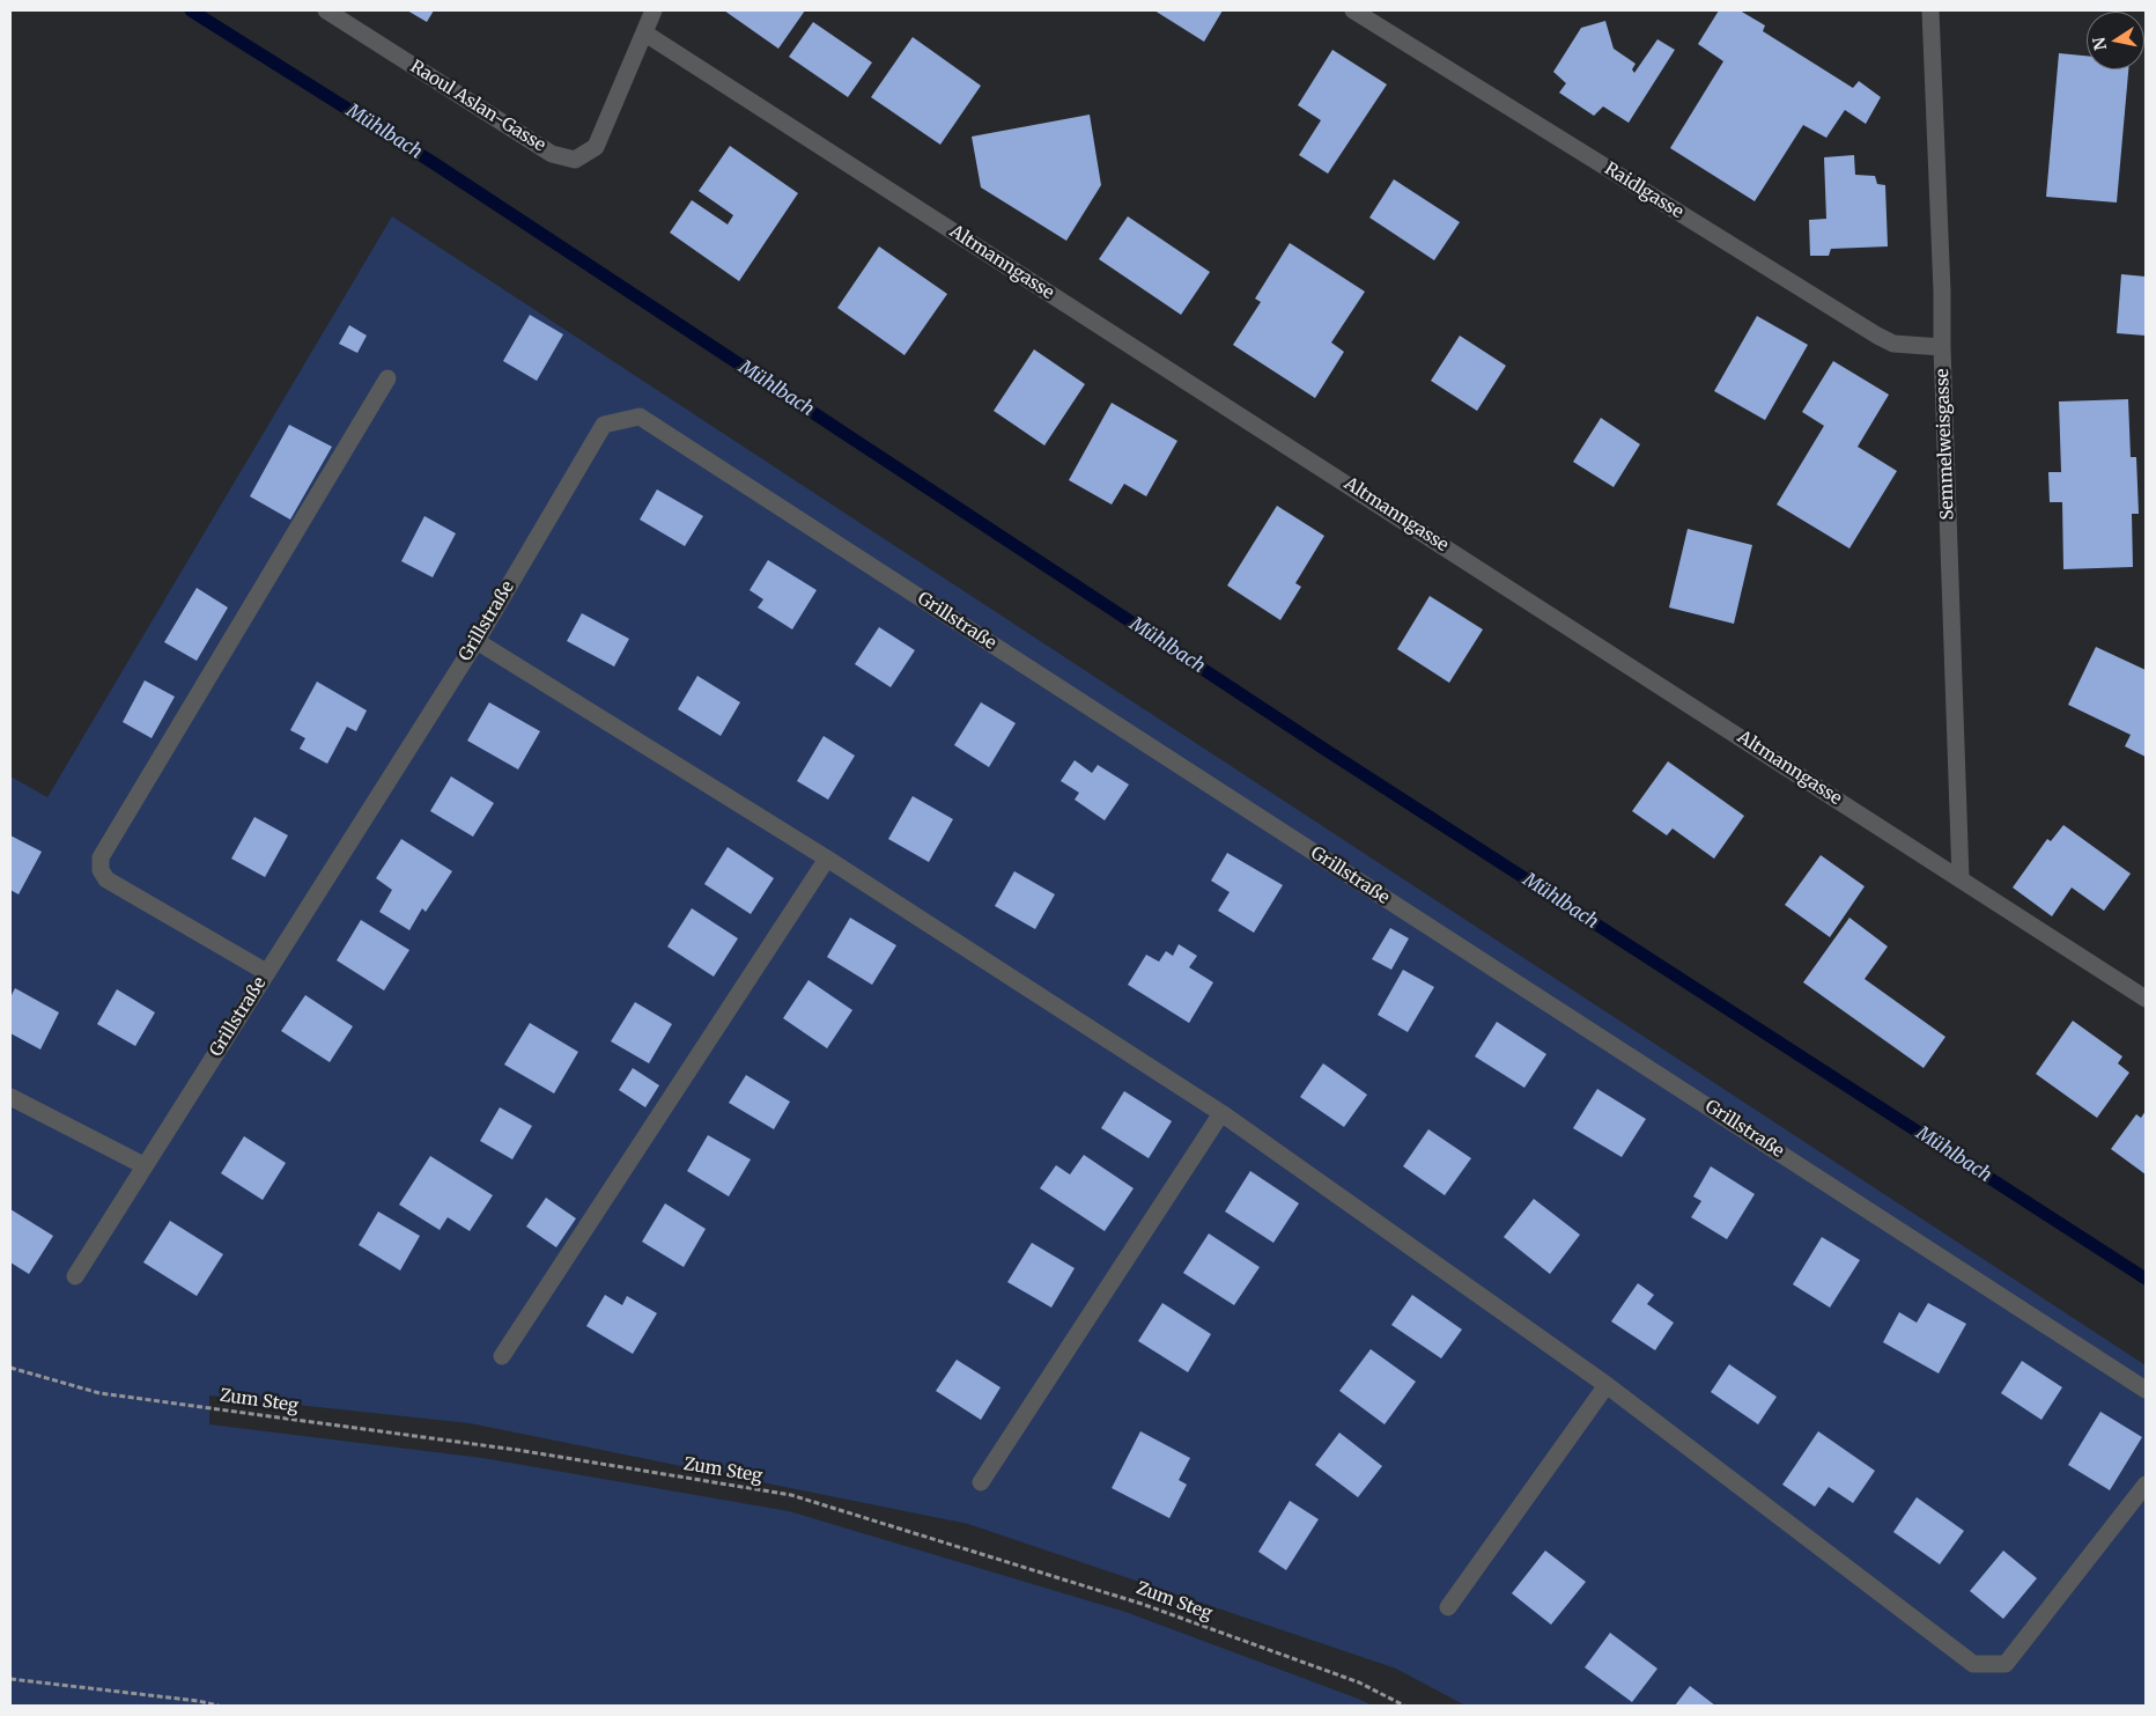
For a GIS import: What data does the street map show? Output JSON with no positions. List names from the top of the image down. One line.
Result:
{"streets":{"street":["Raoul Aslan-Gasse","Raidlgasse","Altmanngasse","Semmelweisgasse","Grillstraße"],"path":["Zum Steg"]},"crossings":[["Raoul Aslan-Gasse","Altmanngasse"],["Raidlgasse","Semmelweisgasse"],["Altmanngasse","Semmelweisgasse"]],"water":["Mühlbach"],"north":"left"}
